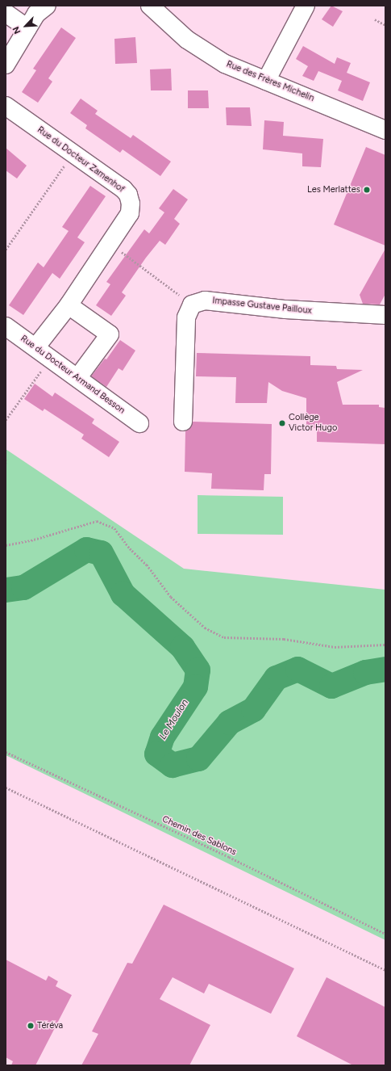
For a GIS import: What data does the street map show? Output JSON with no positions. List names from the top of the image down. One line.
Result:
{"streets":{"street":["Rue des Frères Michelin","Rue du Docteur Zamenhof","Impasse Gustave Pailloux","Rue du Docteur Armand Besson"],"path":["Chemin des Sablons"]},"crossings":[["Rue du Docteur Zamenhof","Rue du Docteur Armand Besson"]],"water":["Le Moulon"],"places":["Les Merlattes","Collège Victor Hugo","Téréva"],"north":"bottom left"}
